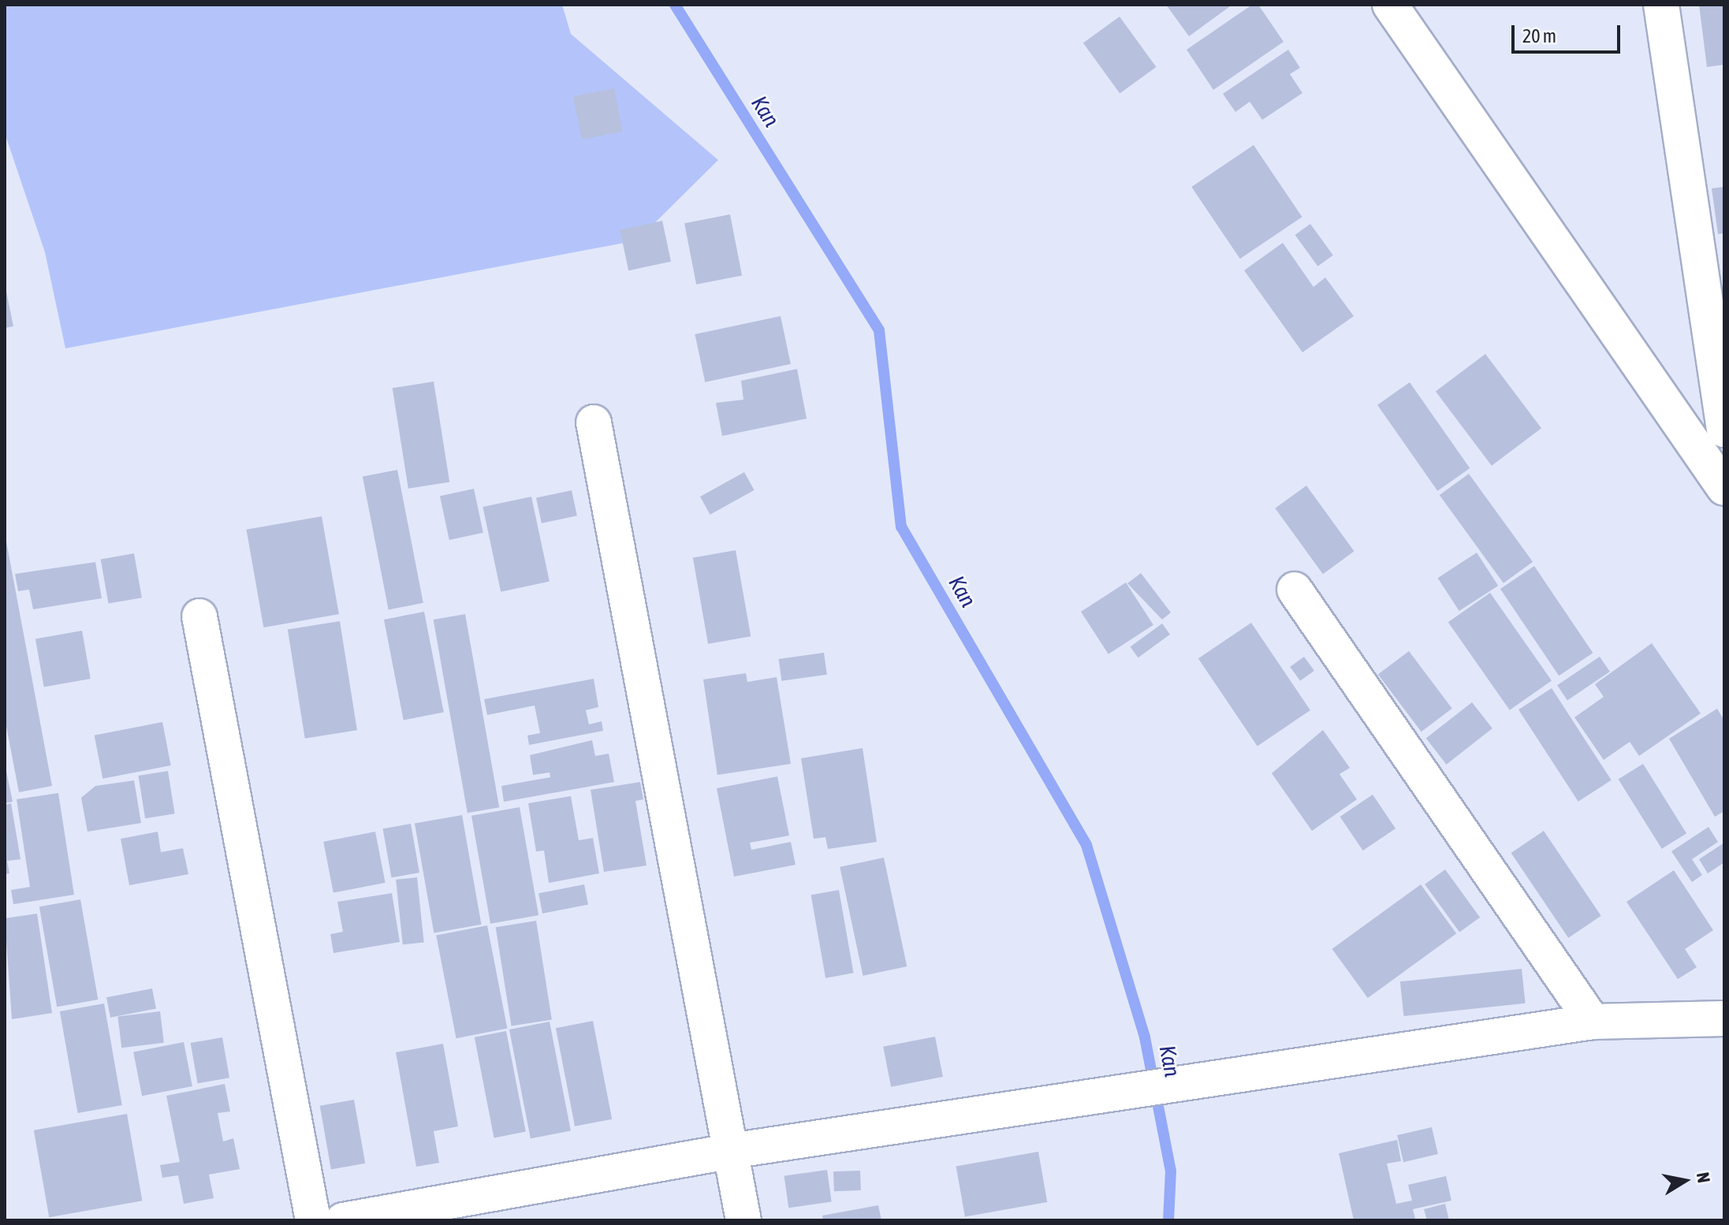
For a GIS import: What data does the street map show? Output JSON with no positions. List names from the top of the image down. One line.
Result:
{"water":["Kan"],"scale_bar":"20 m","north":"right"}
